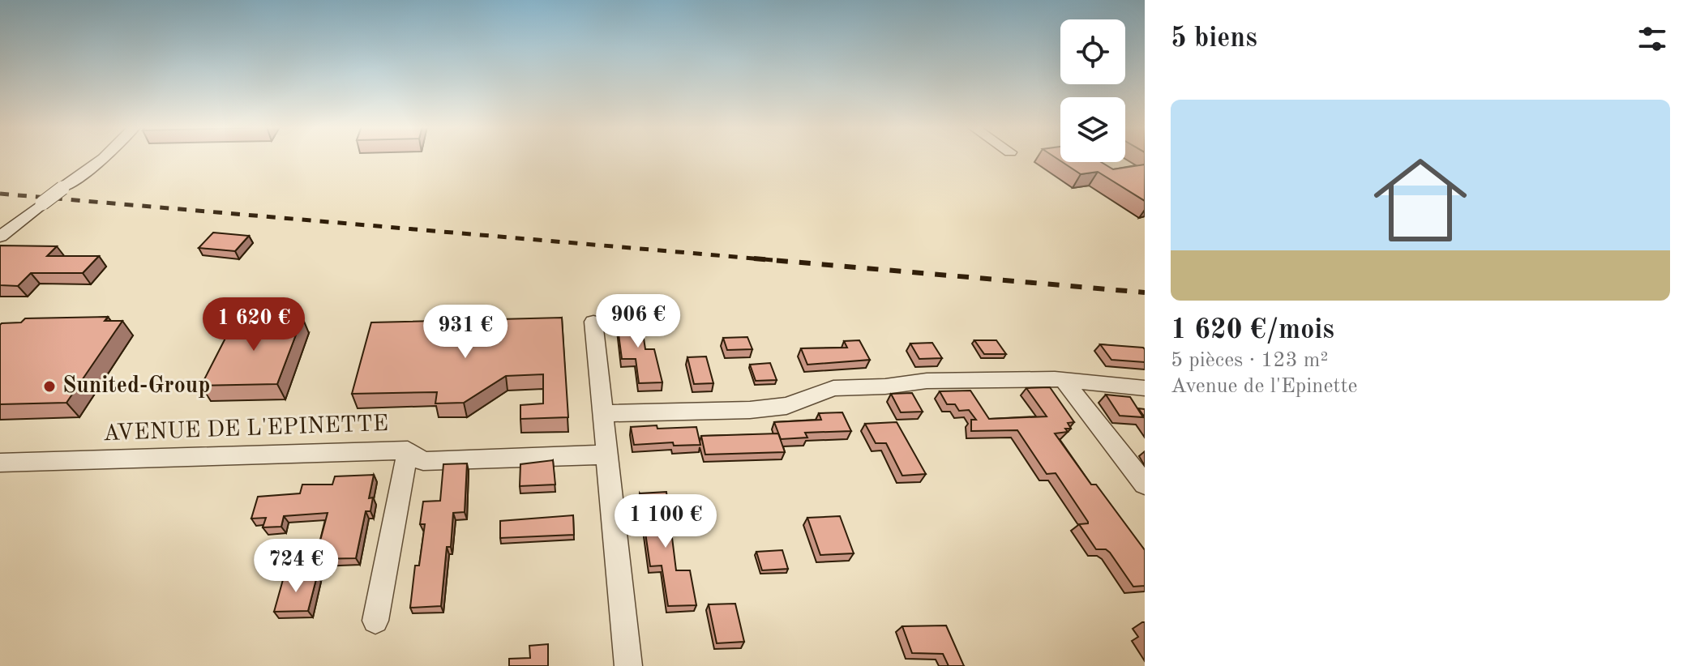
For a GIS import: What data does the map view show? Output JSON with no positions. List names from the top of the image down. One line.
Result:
{"streets":{"street":["AVENUE DE L'EPINETTE"]},"places":["Sunited-Group"],"page":{"heading":"5 biens","list":[{"name":"1 620 €/mois","note":"5 pièces · 123 m² · Avenue de l'Epinette"}],"price":["906 €","1 620 €","931 €","1 100 €","724 €"]}}
